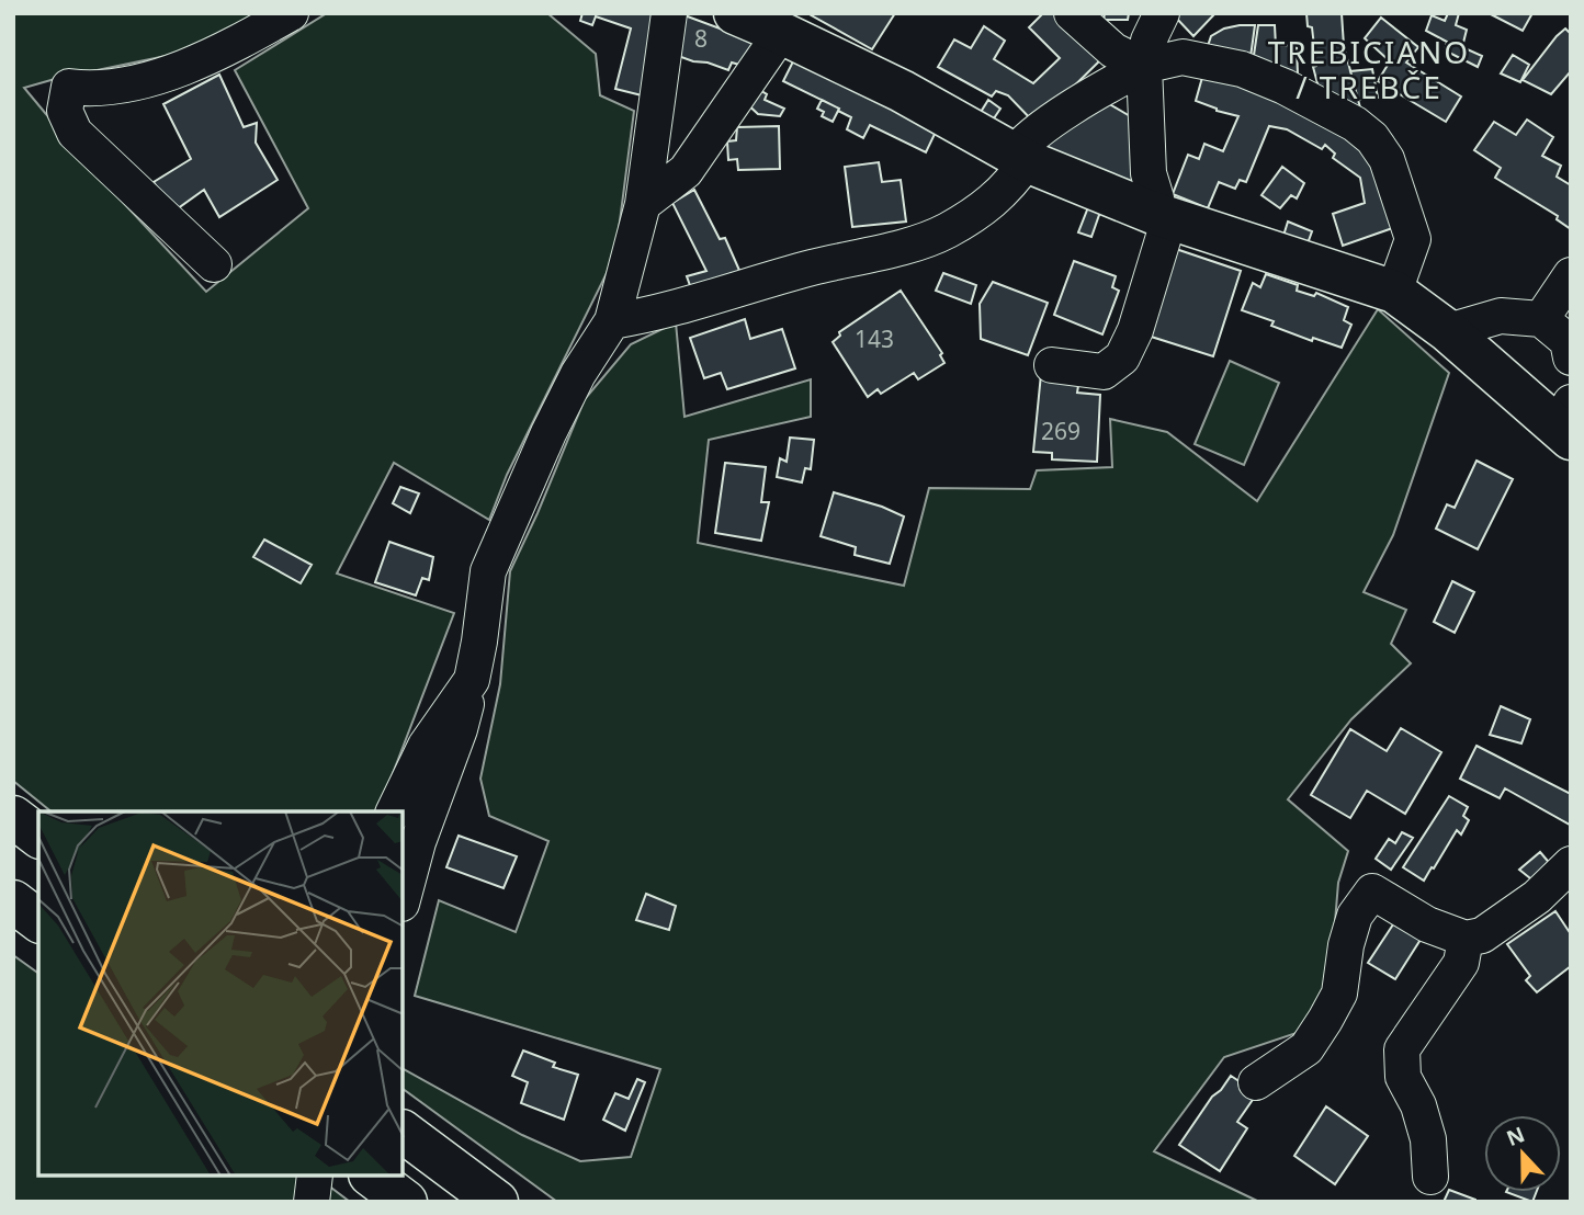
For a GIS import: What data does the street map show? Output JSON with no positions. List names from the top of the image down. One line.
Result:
{"districts":["TREBICIANO / TREBČE"],"house_numbers":["8","143","269"],"north":"top"}
